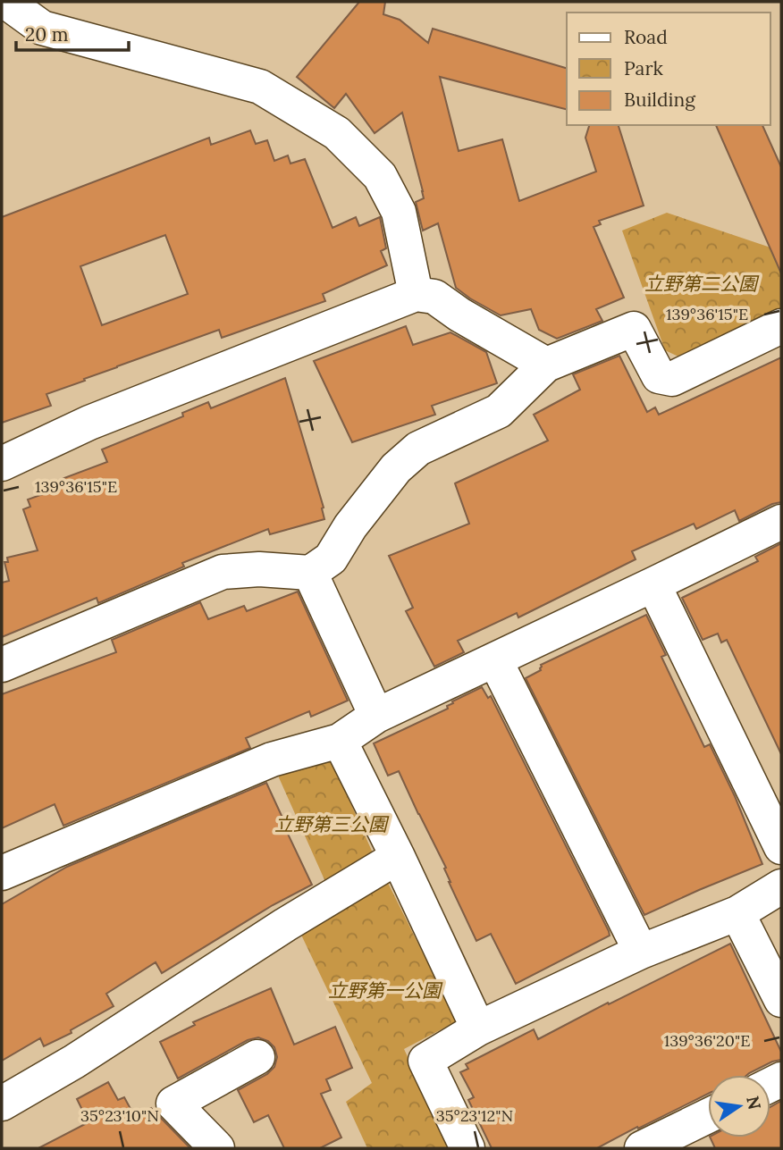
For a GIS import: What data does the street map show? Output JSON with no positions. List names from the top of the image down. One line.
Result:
{"parks":["立野第二公園","立野第三公園","立野第一公園"],"legend":["Road","Park","Building"],"scale_bar":"20 m","north":"right","coordinates":["139°36'15\"E","139°36'20\"E","35°23'10\"N","35°23'12\"N"]}
